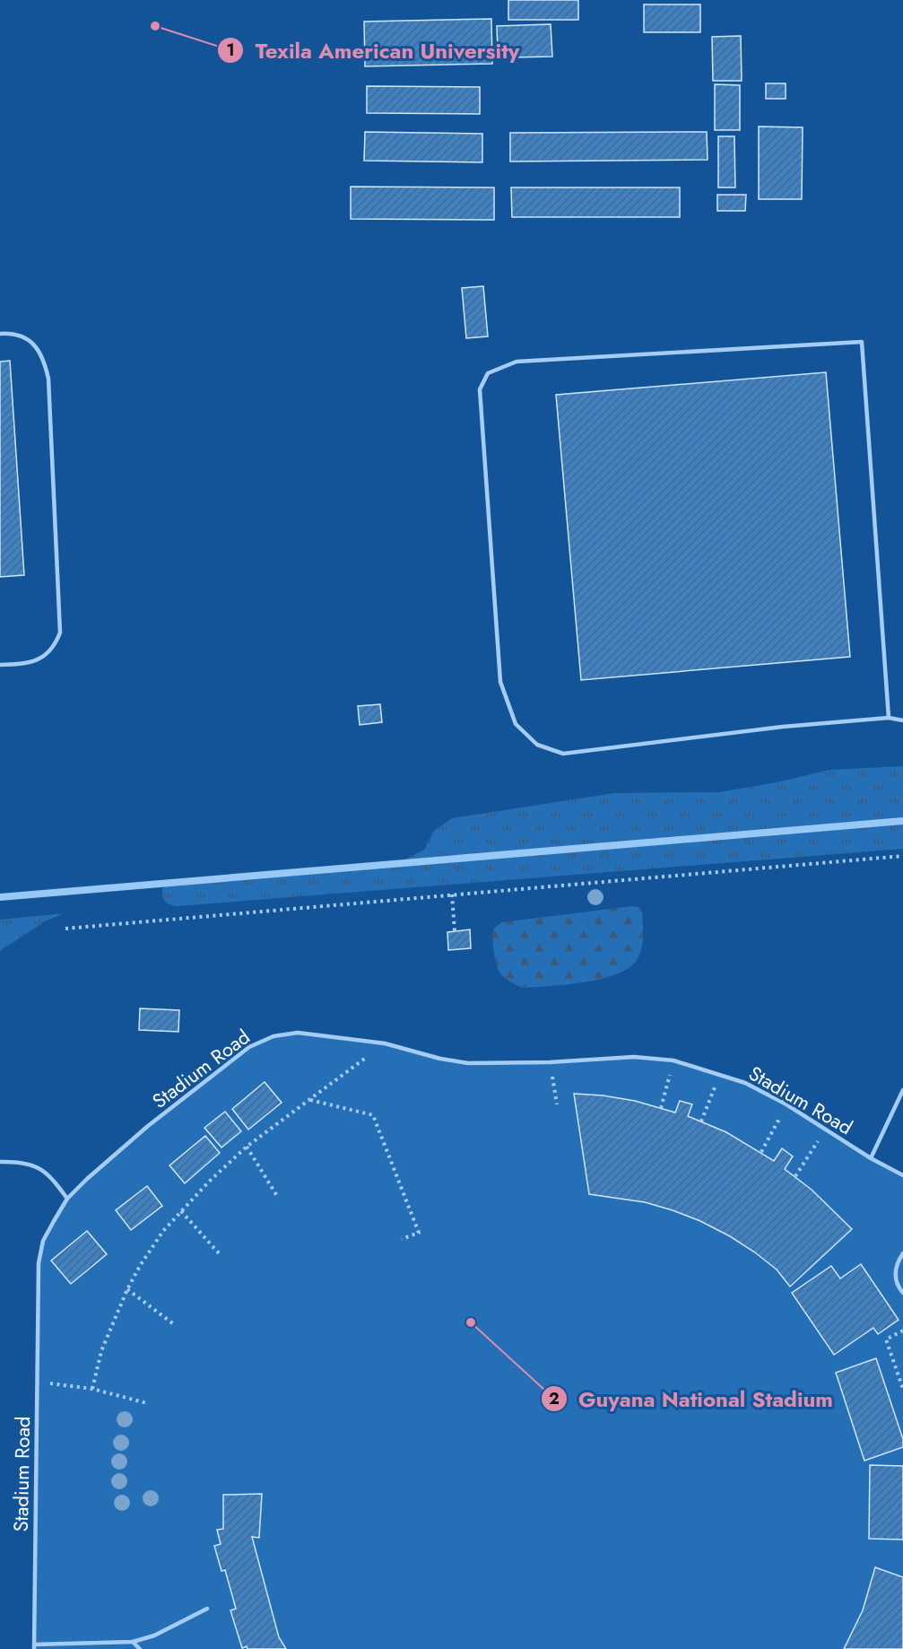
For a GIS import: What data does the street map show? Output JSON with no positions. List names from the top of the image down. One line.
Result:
{"streets":{"lane":["Stadium Road"]},"places":["Texila American University","Guyana National Stadium"]}
